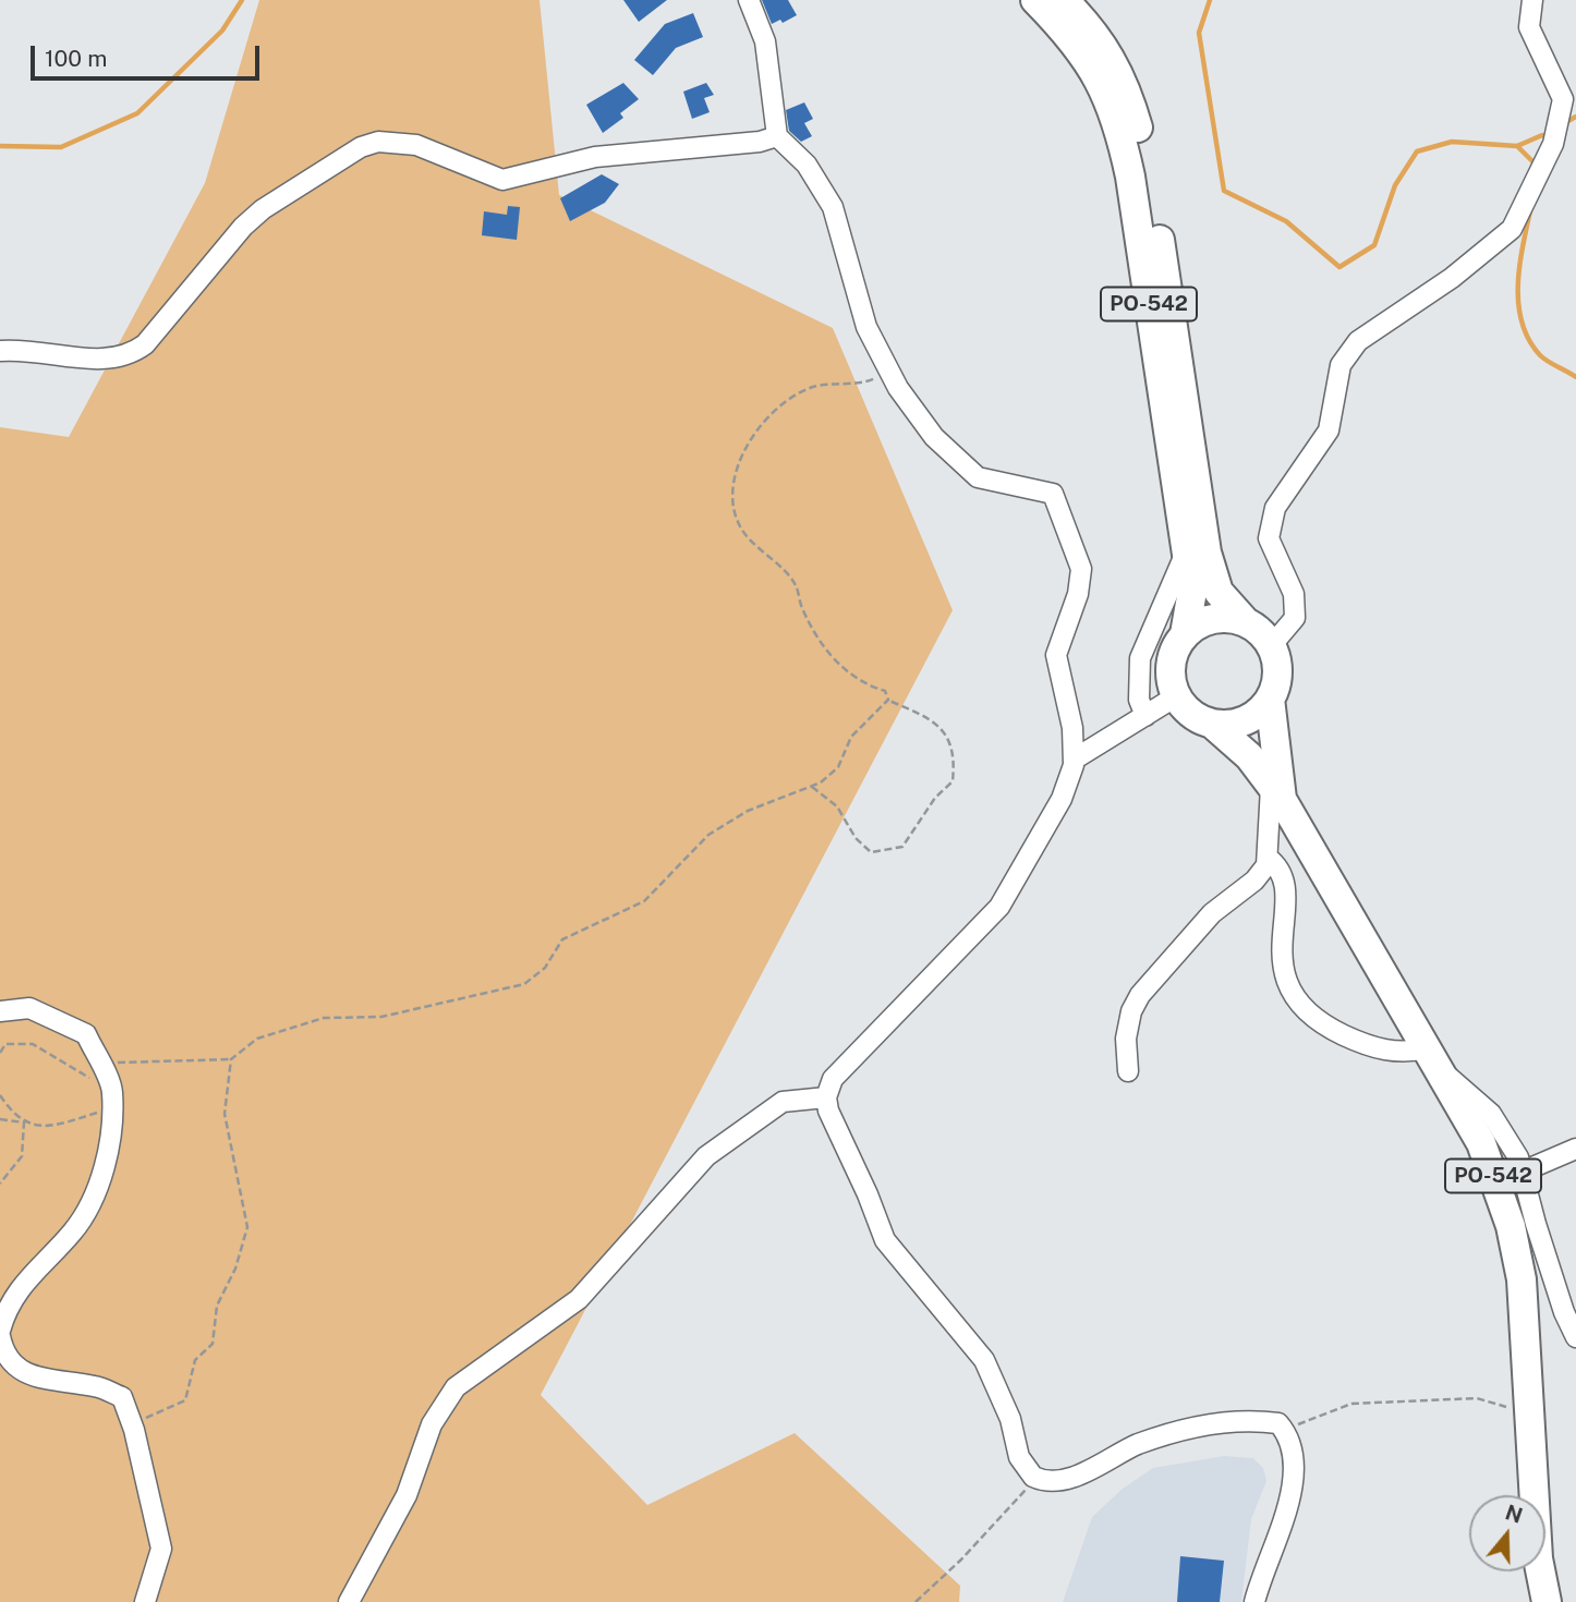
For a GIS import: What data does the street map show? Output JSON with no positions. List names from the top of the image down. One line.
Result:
{"streets":{"main road":["PO-542"]},"scale_bar":"100 m","north":"top"}
